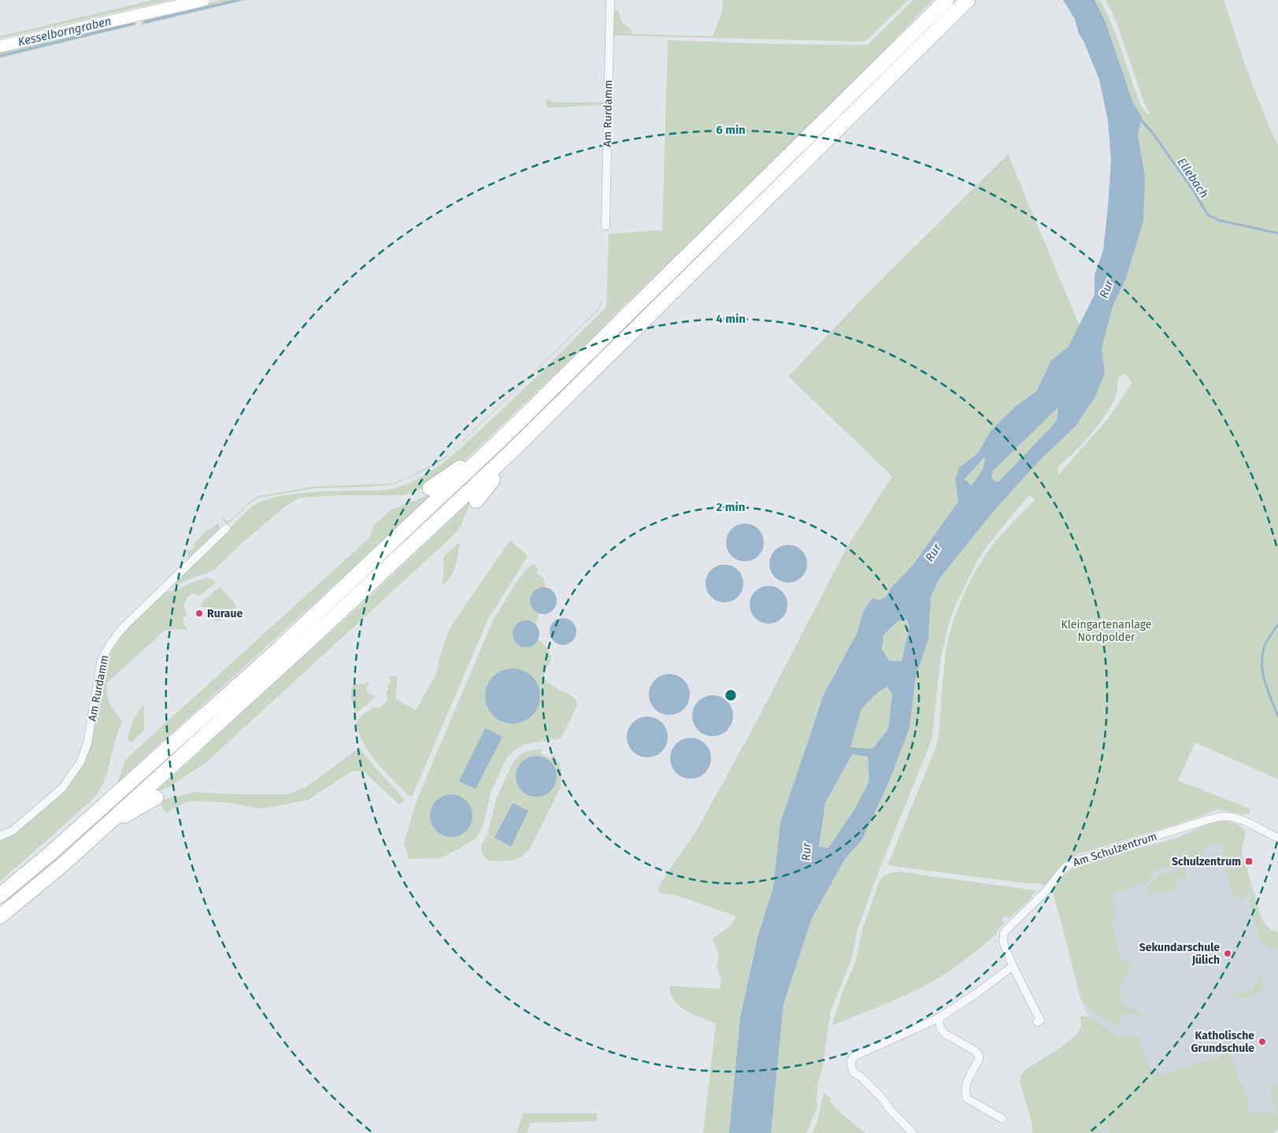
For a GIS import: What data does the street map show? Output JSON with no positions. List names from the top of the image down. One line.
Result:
{"streets":{"street":["Am Rurdamm","Am Schulzentrum"]},"water":["Kesselborngraben","Ellebach","Rur"],"parks":["Kleingartenanlage Nordpolder"],"places":{"other":["Ruraue","Sekundarschule Jülich","Katholische Grundschule"],"transit":["Schulzentrum"]},"rings":["6 min","4 min","2 min"]}
